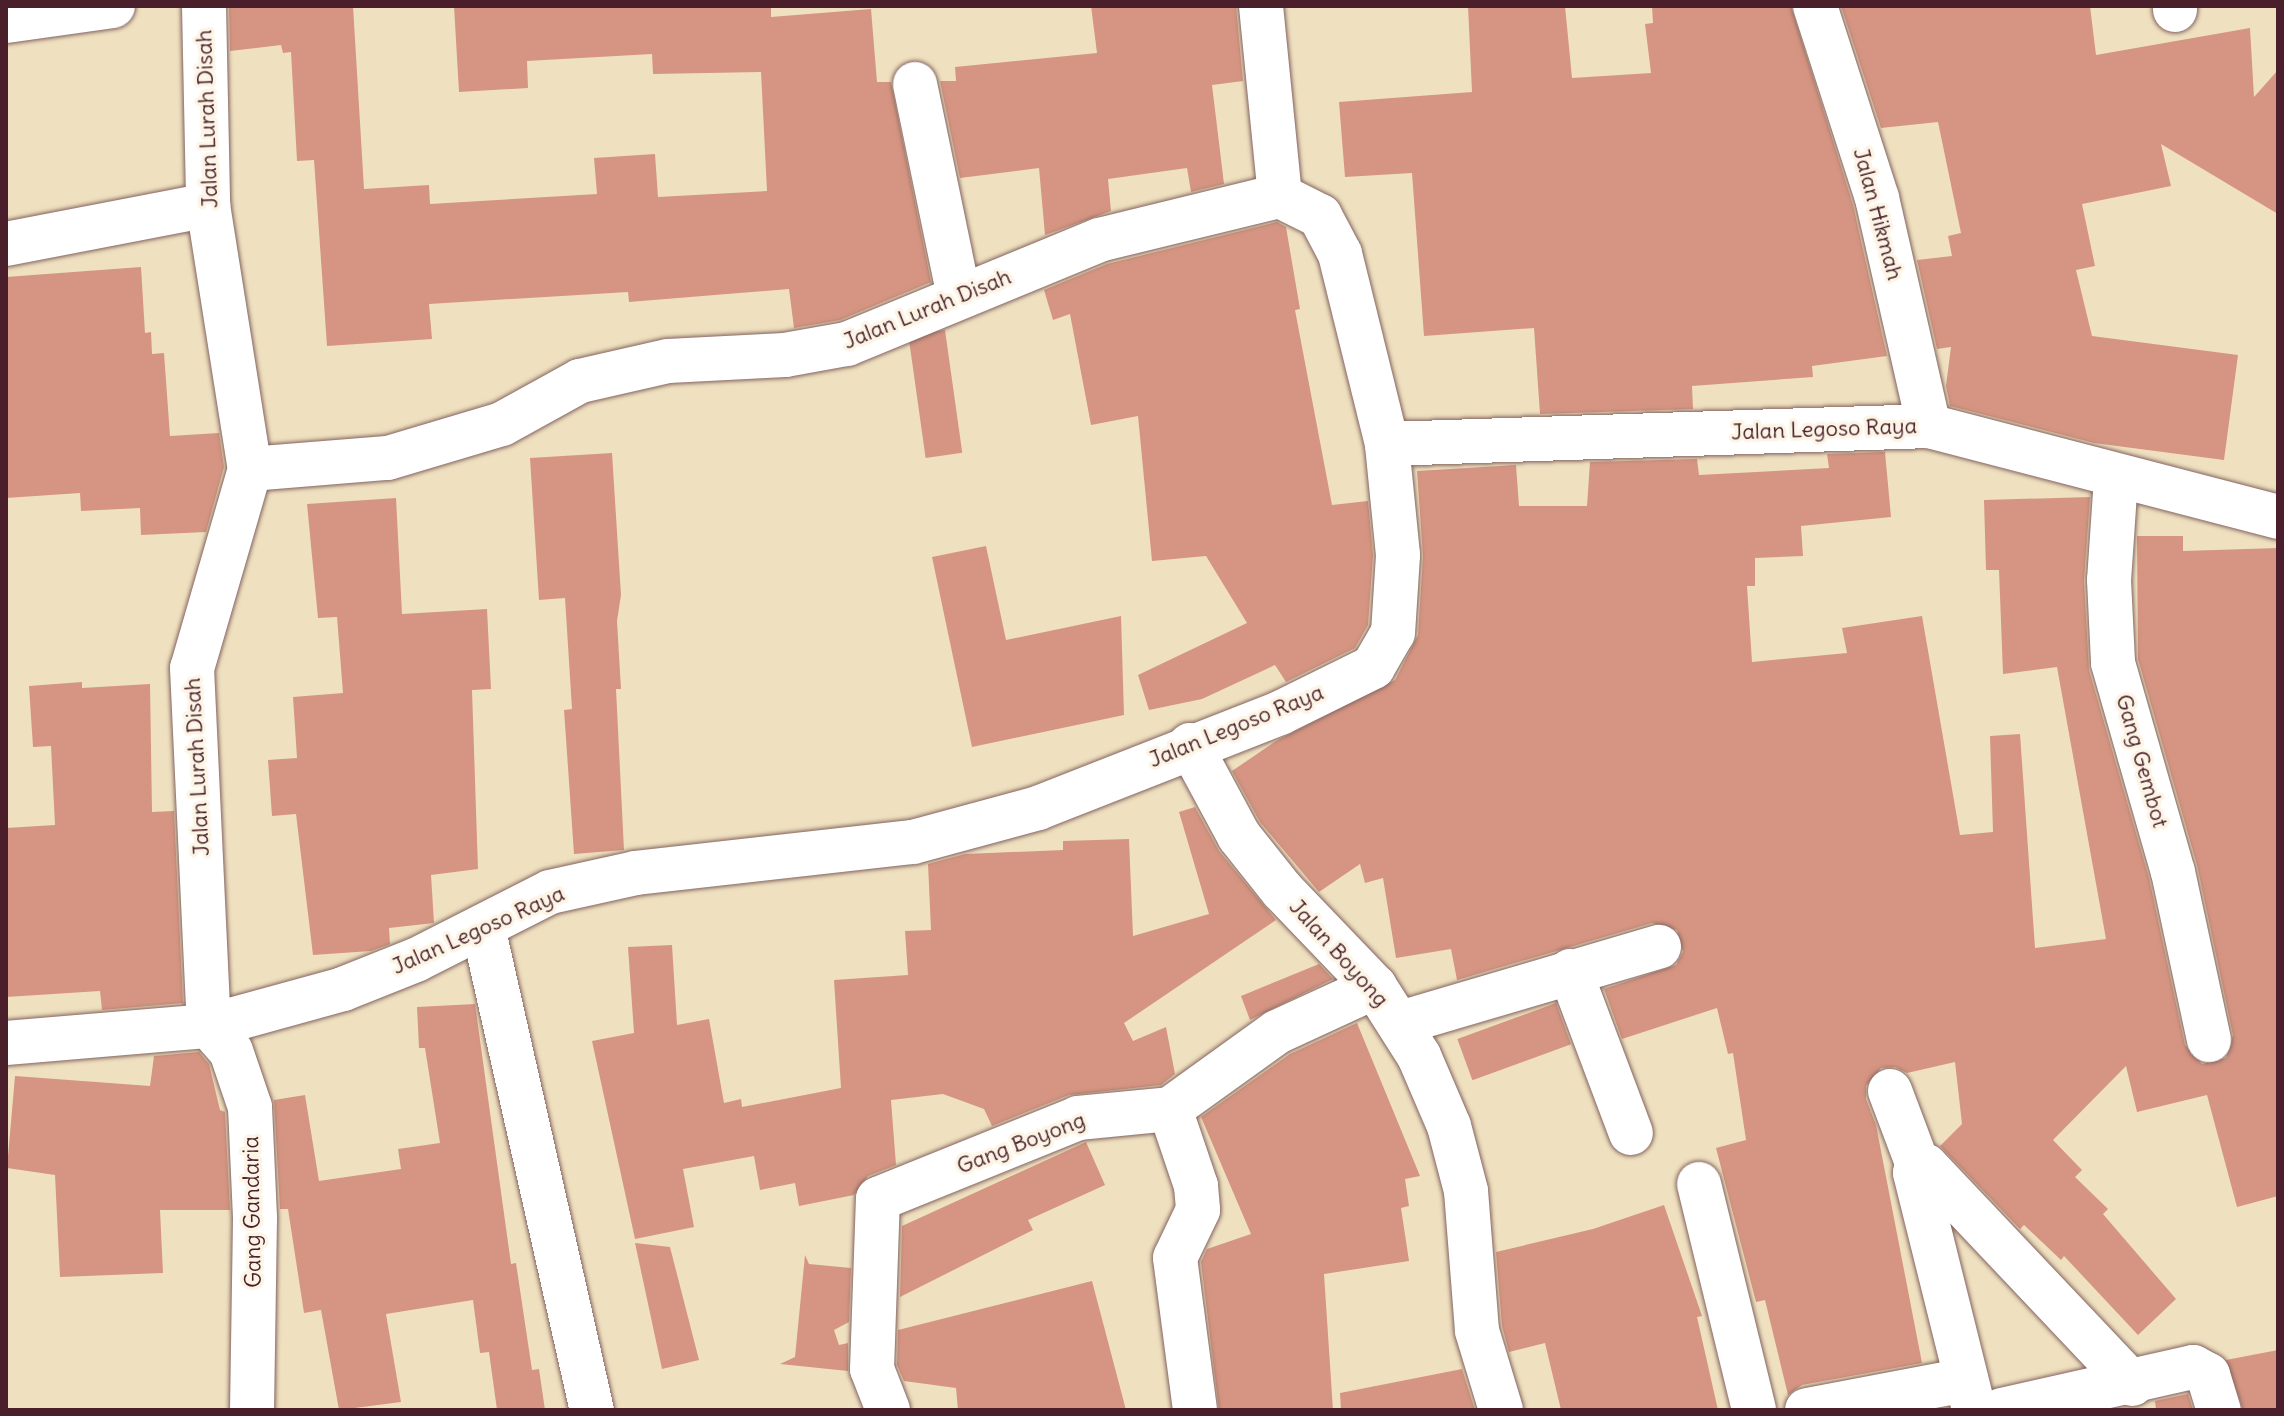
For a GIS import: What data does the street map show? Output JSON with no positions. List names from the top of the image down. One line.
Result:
{"streets":{"street":["Jalan Lurah Disah","Jalan Hikmah","Jalan Legoso Raya","Gang Gembot","Jalan Boyong","Gang Boyong","Gang Gandaria"]},"crossings":[["Jalan Lurah Disah","Jalan Legoso Raya"],["Jalan Lurah Disah","Gang Gandaria"],["Jalan Hikmah","Jalan Legoso Raya"],["Jalan Legoso Raya","Gang Gembot"],["Jalan Legoso Raya","Jalan Boyong"],["Jalan Legoso Raya","Gang Gandaria"]]}
